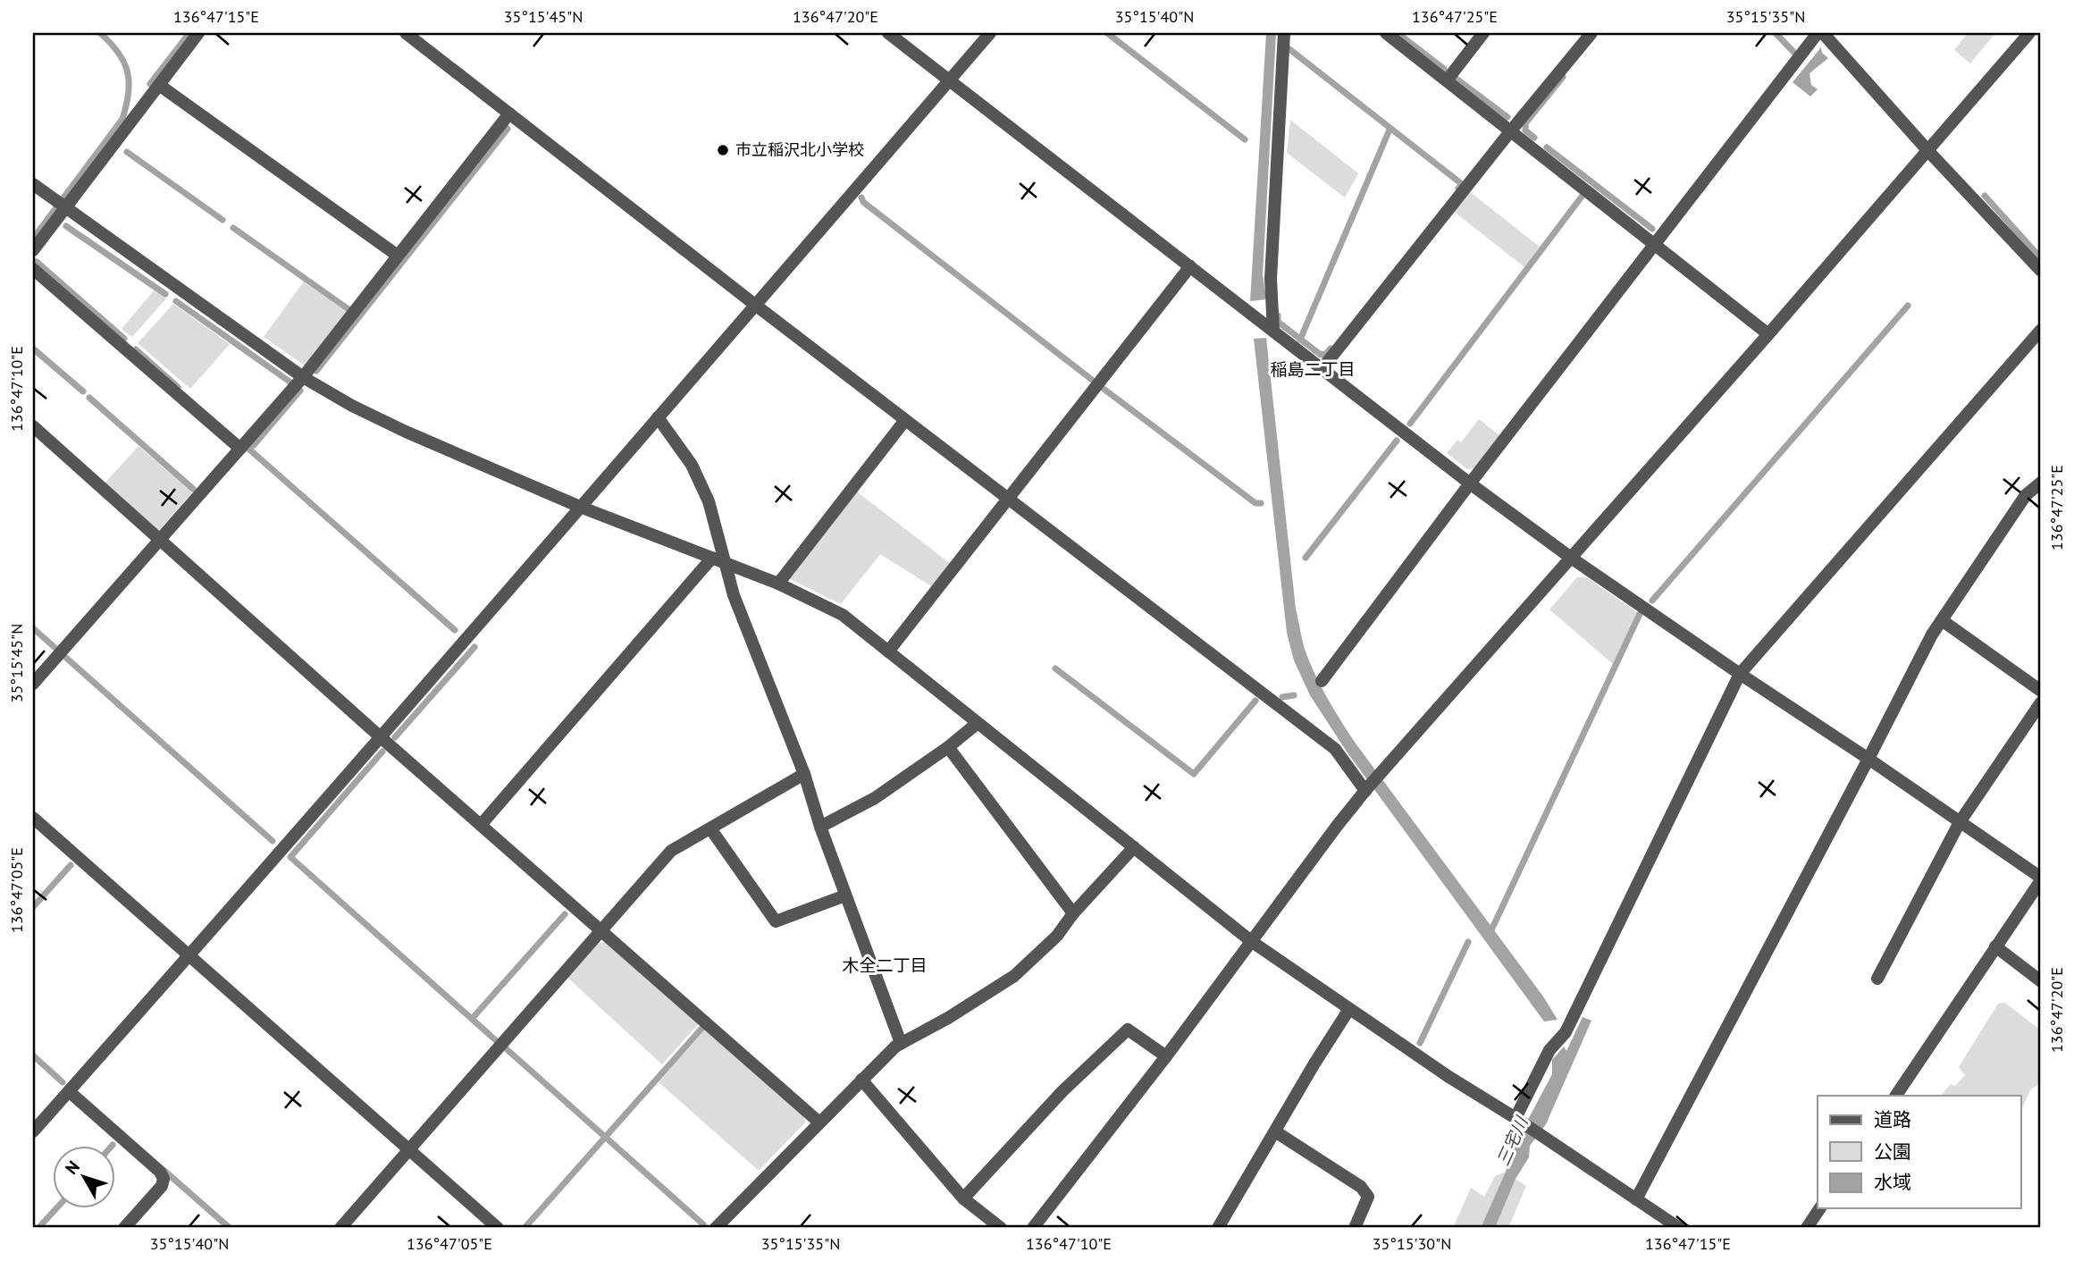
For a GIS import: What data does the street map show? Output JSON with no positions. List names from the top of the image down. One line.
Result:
{"districts":["稲島二丁目","木全二丁目"],"water":["三宅川"],"places":["市立稲沢北小学校"],"legend":["道路","公園","水域"],"north":"top left","coordinates":["136°47'15\"E","35°15'45\"N","136°47'20\"E","35°15'40\"N","136°47'25\"E","35°15'35\"N","136°47'10\"E","136°47'05\"E","35°15'30\"N"]}
